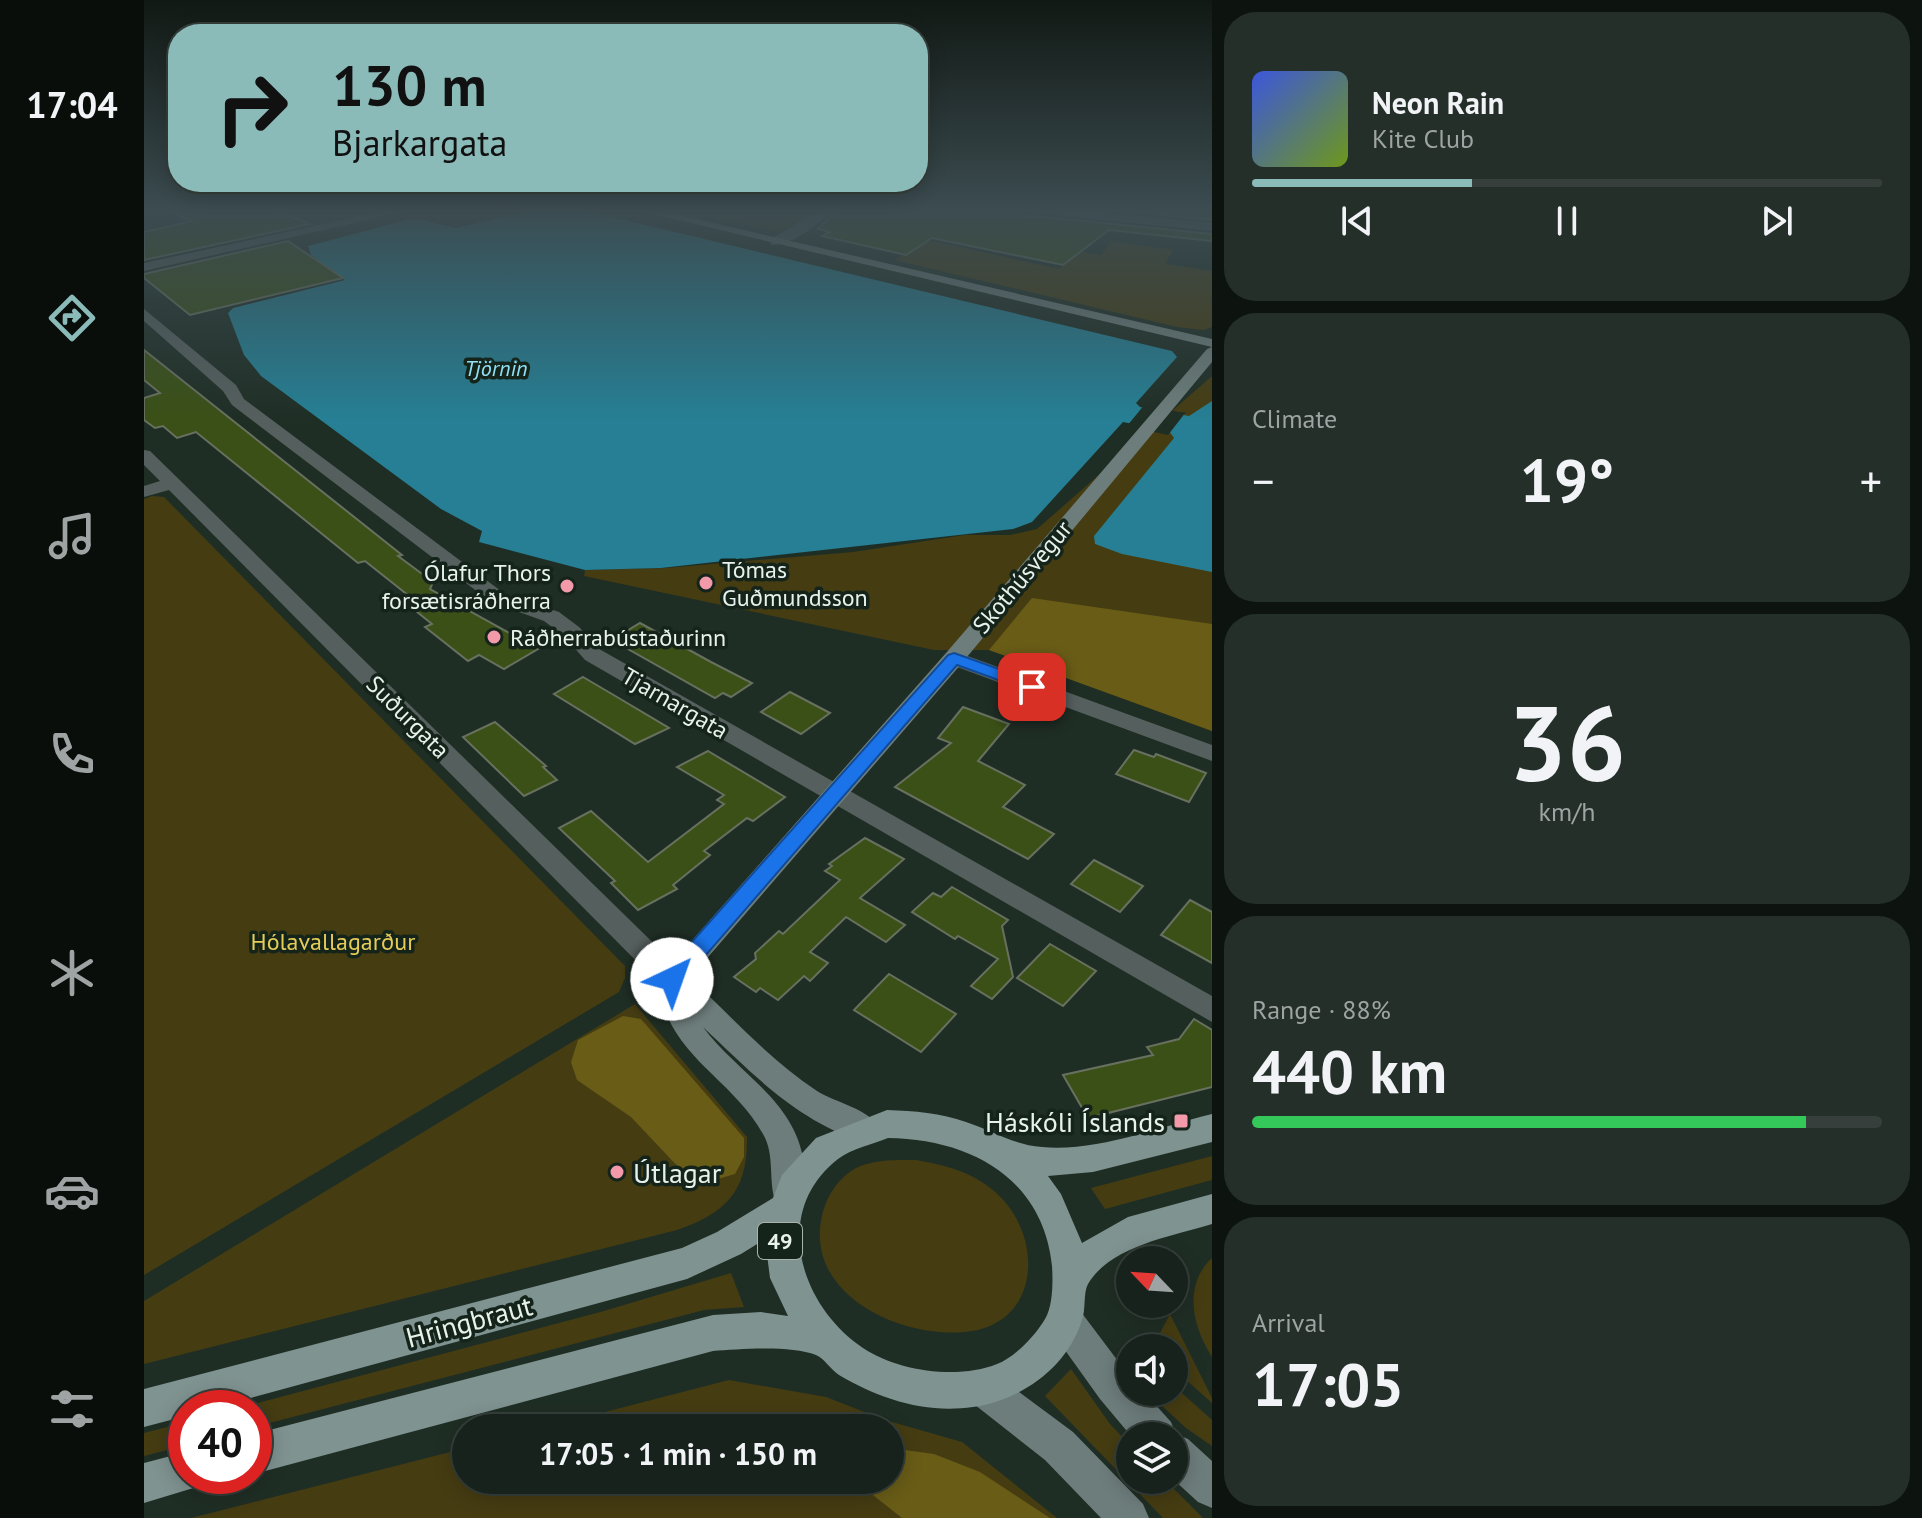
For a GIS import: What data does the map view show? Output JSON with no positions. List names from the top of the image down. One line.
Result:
{"streets":{"main road":["49","Hringbraut"],"street":["Skothúsvegur","Tjarnargata","Suðurgata"]},"crossings":[["Skothúsvegur","Tjarnargata"],["Skothúsvegur","Suðurgata"],["Suðurgata","49"],["Suðurgata","Hringbraut"],["49","Hringbraut"]],"water":["Tjörnin"],"parks":["Hólavallagarður"],"places":{"other":["Tómas Guðmundsson","Ólafur Thors forsætisráðherra","Ráðherrabústaðurinn","Útlagar"],"transit":["Háskóli Íslands"]},"north":"top left","page":{"tabs":"17:04","turn":["130 m","Bjarkargata"],"song":["Neon Rain","Kite Club"],"tile":["Climate",["36","km/h"],["Range · 88%","440 km"],["Arrival","17:05"]],"heat":["−","19°","+"],"limit":"40","trip":"17:05 · 1 min · 150 m"}}
